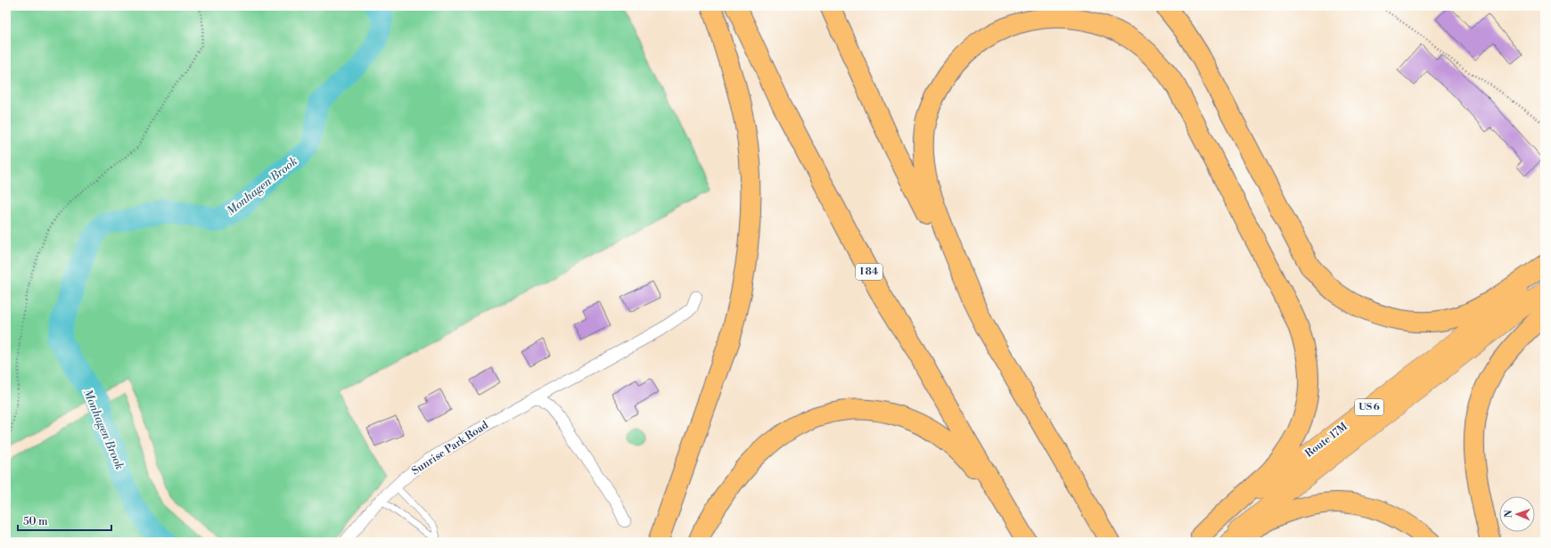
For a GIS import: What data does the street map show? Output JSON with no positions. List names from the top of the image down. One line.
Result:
{"streets":{"highway":["I 84"],"main road":["US 6","Route 17M"],"street":["Sunrise Park Road"]},"water":["Monhagen Brook"],"scale_bar":"50 m","north":"left"}
